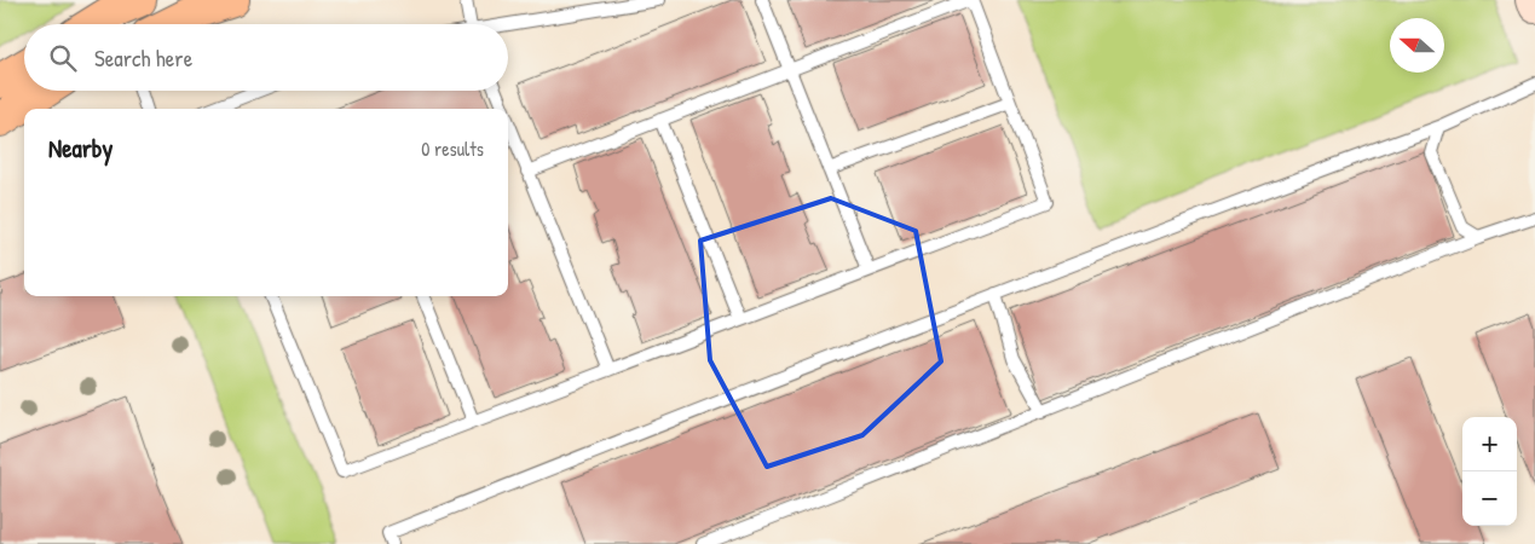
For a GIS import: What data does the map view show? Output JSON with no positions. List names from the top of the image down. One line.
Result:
{"north":"left","page":{"search":"Search here","heading":["Nearby","0 results"],"map_buttons":["+","−"]}}
